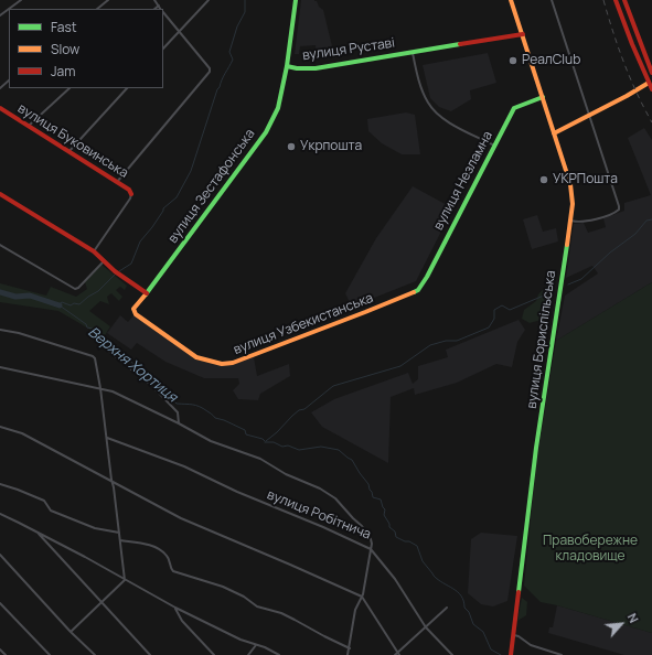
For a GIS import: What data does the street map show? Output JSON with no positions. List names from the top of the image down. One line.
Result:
{"streets":{"street":["вулиця Руставі","вулиця Буковинська","вулиця Незламна","вулиця Зестафонська","вулиця Узбекистанська","вулиця Бориспільська","вулиця Робітнича"]},"crossings":[["вулиця Руставі","вулиця Незламна"],["вулиця Руставі","вулиця Зестафонська"],["вулиця Руставі","вулиця Бориспільська"],["вулиця Незламна","вулиця Узбекистанська"],["вулиця Незламна","вулиця Бориспільська"],["вулиця Зестафонська","вулиця Узбекистанська"]],"water":["Верхня Хортиця"],"parks":["Правобережне кладовище"],"places":["РеалClub","Укрпошта","УКРПошта"],"legend":["Fast","Slow","Jam"],"north":"top right"}
